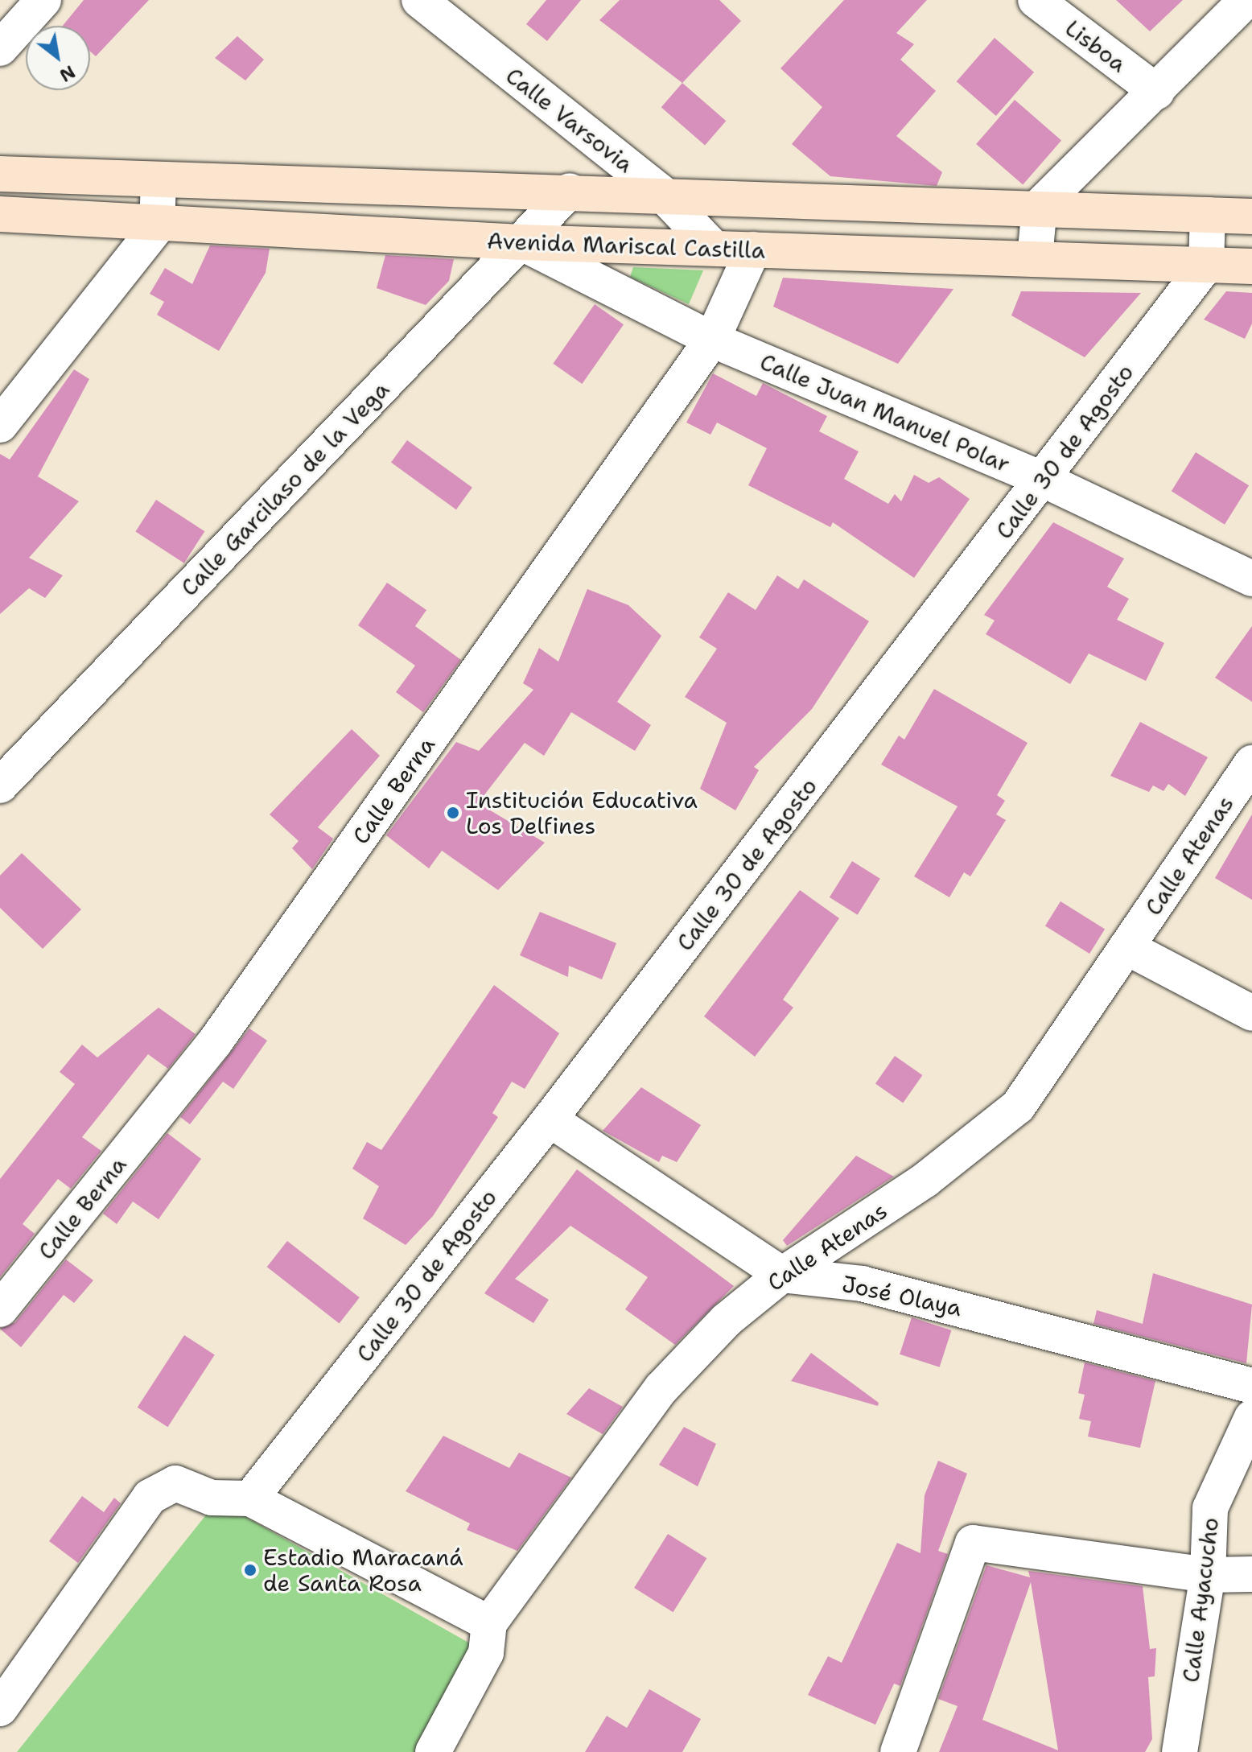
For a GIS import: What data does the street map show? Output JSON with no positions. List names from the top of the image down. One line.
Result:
{"streets":{"main road":["Avenida Mariscal Castilla"],"street":["Lisboa","Calle Varsovia","Calle Juan Manuel Polar","Calle 30 de Agosto","Calle Garcilaso de la Vega","Calle Berna","Calle Atenas","José Olaya","Calle Ayacucho"]},"crossings":[["Calle Varsovia","Avenida Mariscal Castilla"],["Avenida Mariscal Castilla","Calle Juan Manuel Polar"],["Avenida Mariscal Castilla","Calle 30 de Agosto"],["Avenida Mariscal Castilla","Calle Garcilaso de la Vega"],["Avenida Mariscal Castilla","Calle Berna"],["Calle Juan Manuel Polar","Calle 30 de Agosto"],["Calle Juan Manuel Polar","Calle Garcilaso de la Vega"],["Calle Juan Manuel Polar","Calle Berna"],["Calle 30 de Agosto","José Olaya"],["Calle Atenas","José Olaya"]],"places":["Institución Educativa Los Delfines","Estadio Maracaná de Santa Rosa"],"north":"bottom right"}
